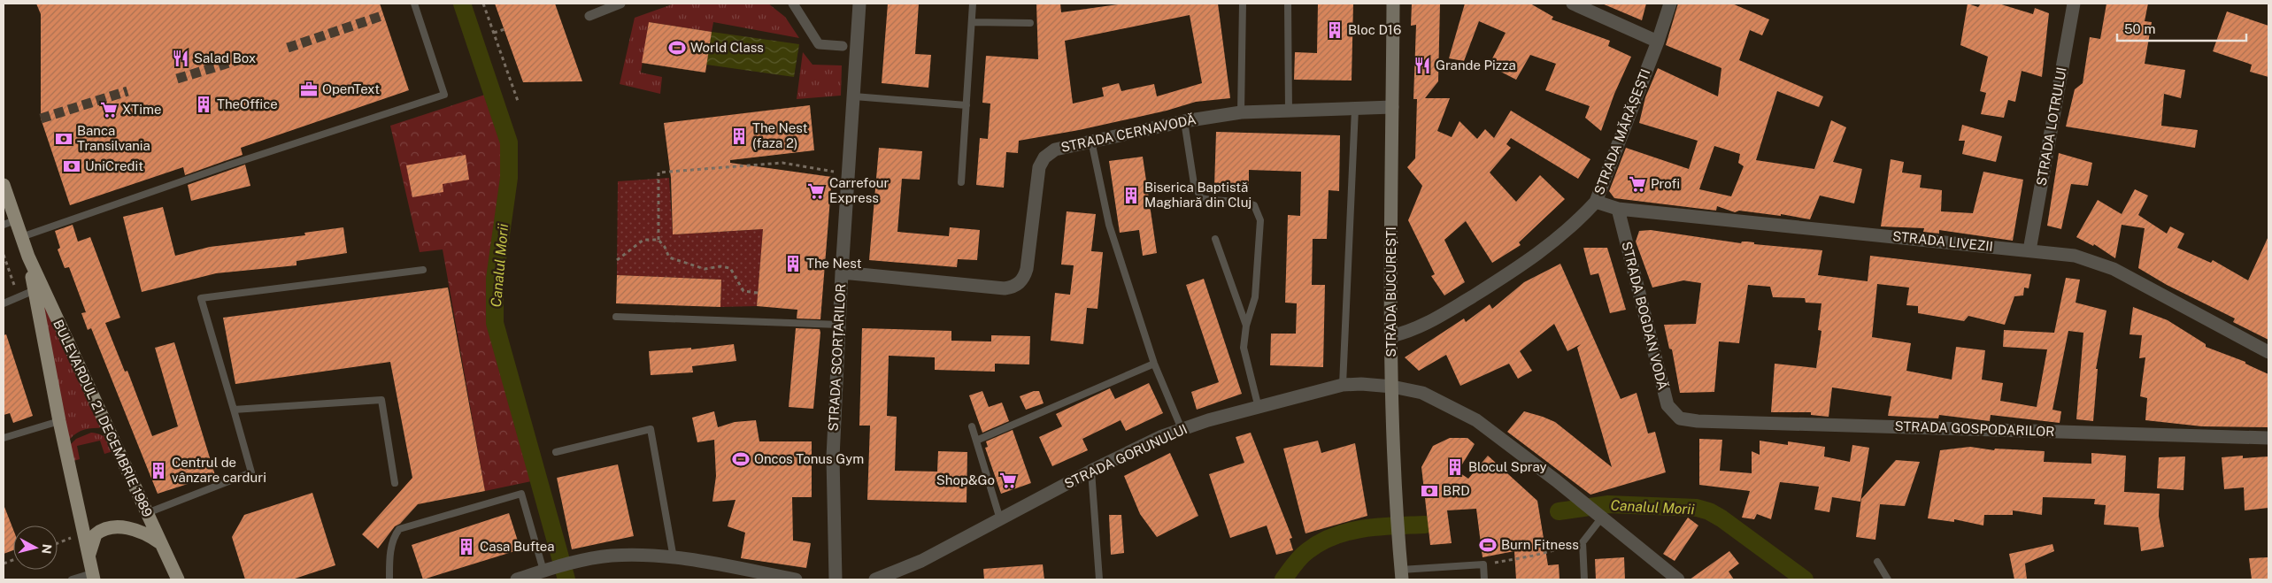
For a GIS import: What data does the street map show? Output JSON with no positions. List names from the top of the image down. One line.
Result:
{"streets":{"main road":["STRADA BUCUREȘTI","BULEVARDUL 21 DECEMBRIE 1989"],"street":["STRADA LOTRULUI","STRADA MĂRĂȘEȘTI","STRADA CERNAVODĂ","STRADA LIVEZII","STRADA BOGDAN VODĂ","STRADA SCORȚARILOR","STRADA GOSPODARILOR","STRADA GORUNULUI"]},"crossings":[["STRADA LOTRULUI","STRADA LIVEZII"],["STRADA MĂRĂȘEȘTI","STRADA LIVEZII"],["STRADA MĂRĂȘEȘTI","STRADA BUCUREȘTI"],["STRADA CERNAVODĂ","STRADA BUCUREȘTI"],["STRADA CERNAVODĂ","STRADA SCORȚARILOR"],["STRADA LIVEZII","STRADA BOGDAN VODĂ"],["STRADA BUCUREȘTI","STRADA GORUNULUI"],["STRADA BOGDAN VODĂ","STRADA GOSPODARILOR"]],"water":["Canalul Morii"],"places":{"building":["Bloc D16","TheOffice","The Nest (faza 2)","Biserica Baptistă Maghiară din Cluj","The Nest","Blocul Spray","Centrul de vânzare carduri","Casa Buftea"],"sports":["World Class","Oncos Tonus Gym","Burn Fitness"],"restaurant":["Salad Box","Grande Pizza"],"office":["OpenText"],"supermarket":["XTime","Profi","Carrefour Express","Shop&Go"],"bank":["Banca Transilvania","UniCredit","BRD"]},"scale_bar":"50 m","north":"right"}
